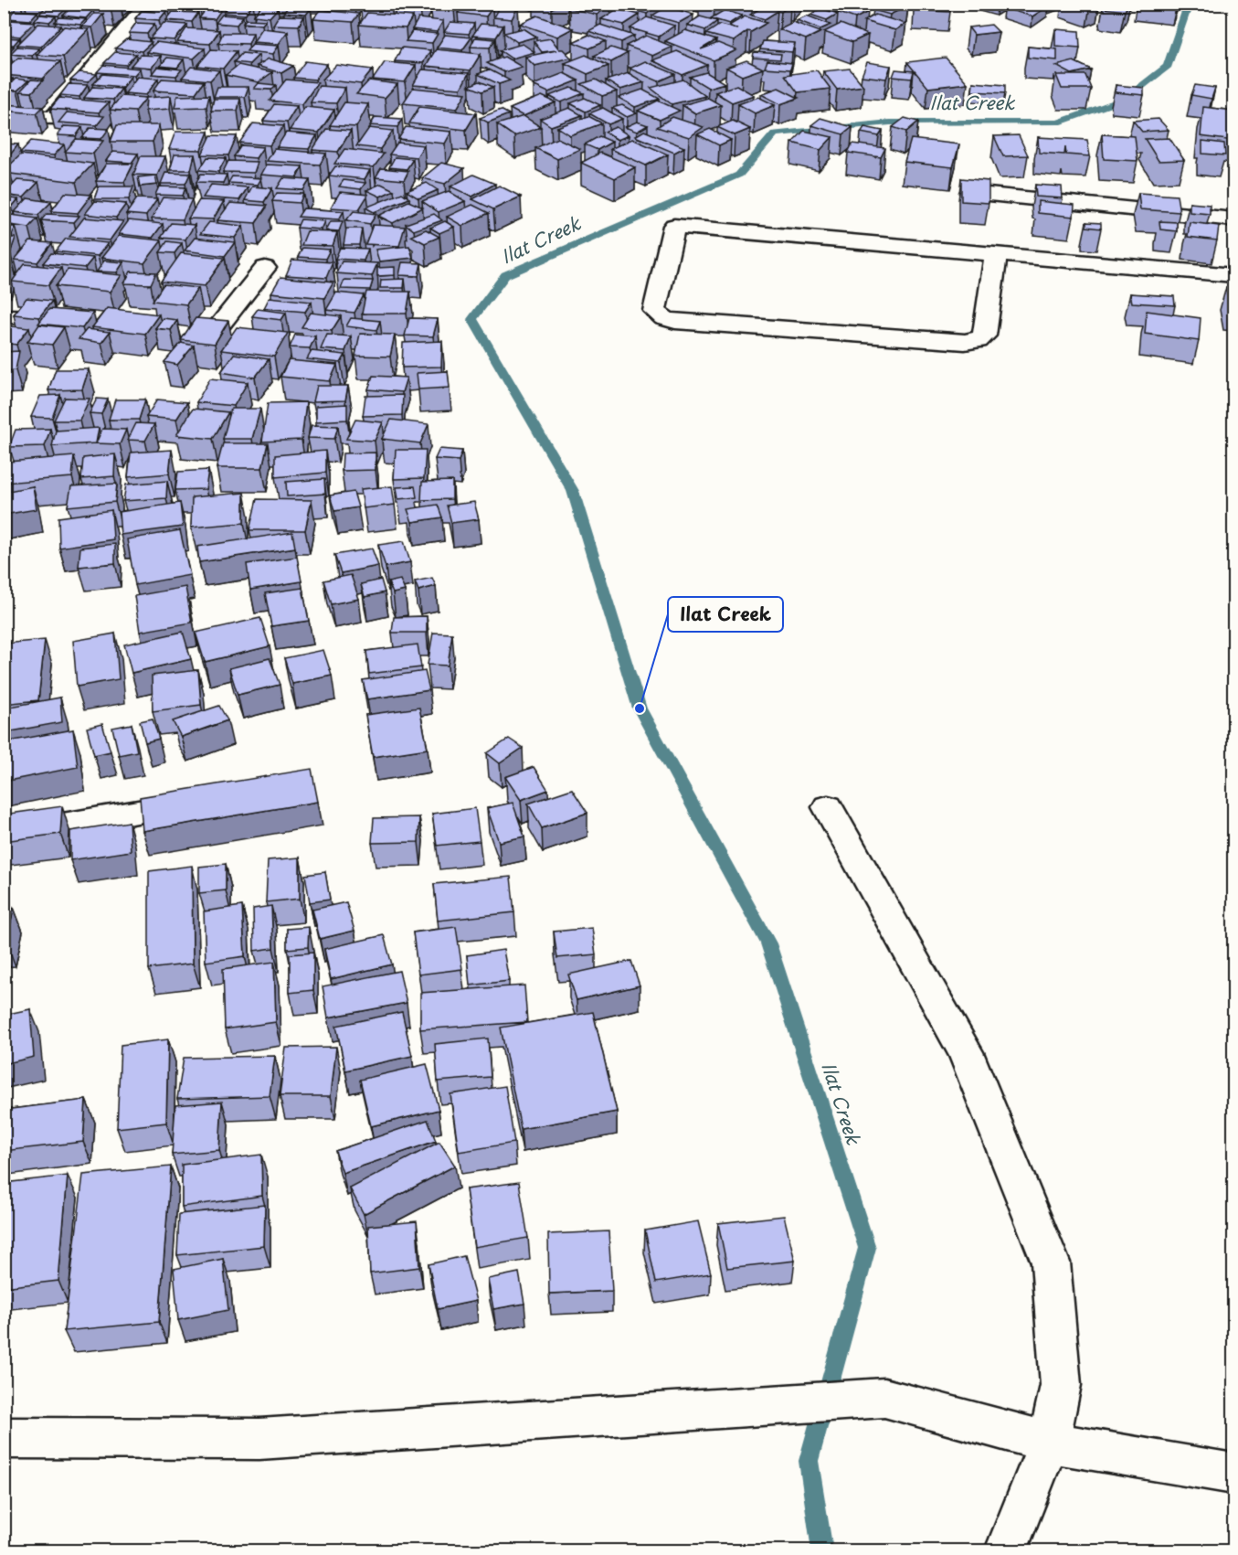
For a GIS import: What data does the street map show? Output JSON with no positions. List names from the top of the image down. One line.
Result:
{"water":["Ilat Creek"],"places":["Ilat Creek"]}
